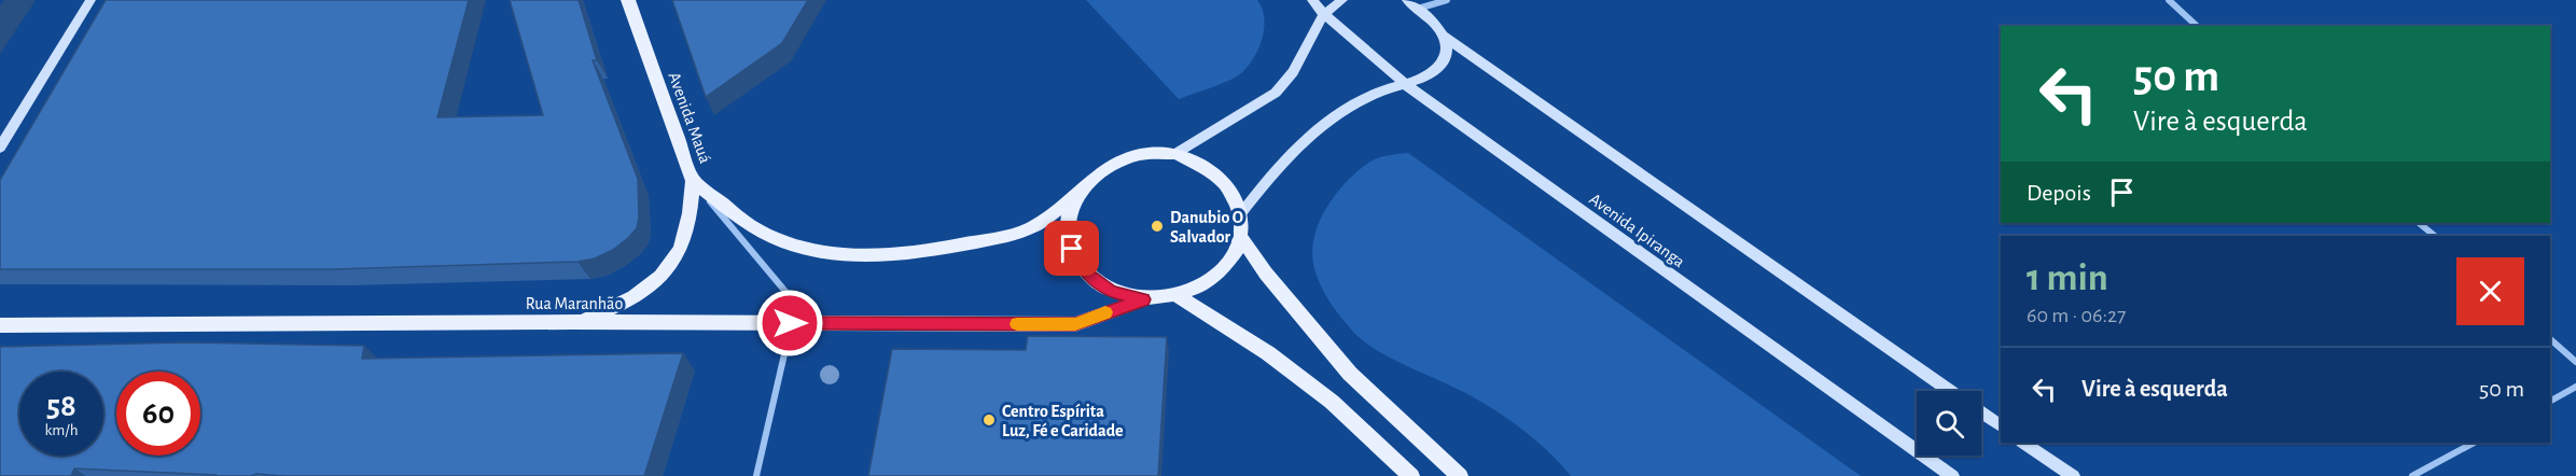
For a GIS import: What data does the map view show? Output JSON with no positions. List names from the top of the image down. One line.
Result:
{"streets":{"main road":["Avenida Mauá","Avenida Ipiranga","Rua Maranhão"]},"crossings":[["Avenida Mauá","Rua Maranhão"]],"places":["Danubio O Salvador","Centro Espírita Luz, Fé e Caridade"],"page":{"turn":["50 m","Vire à esquerda"],"then":"Depois","heading":["1 min","60 m · 06:27"],"list":[{"name":"Vire à esquerda","value":"50 m"}],"speed":"58 km/h","limit":"60"}}
